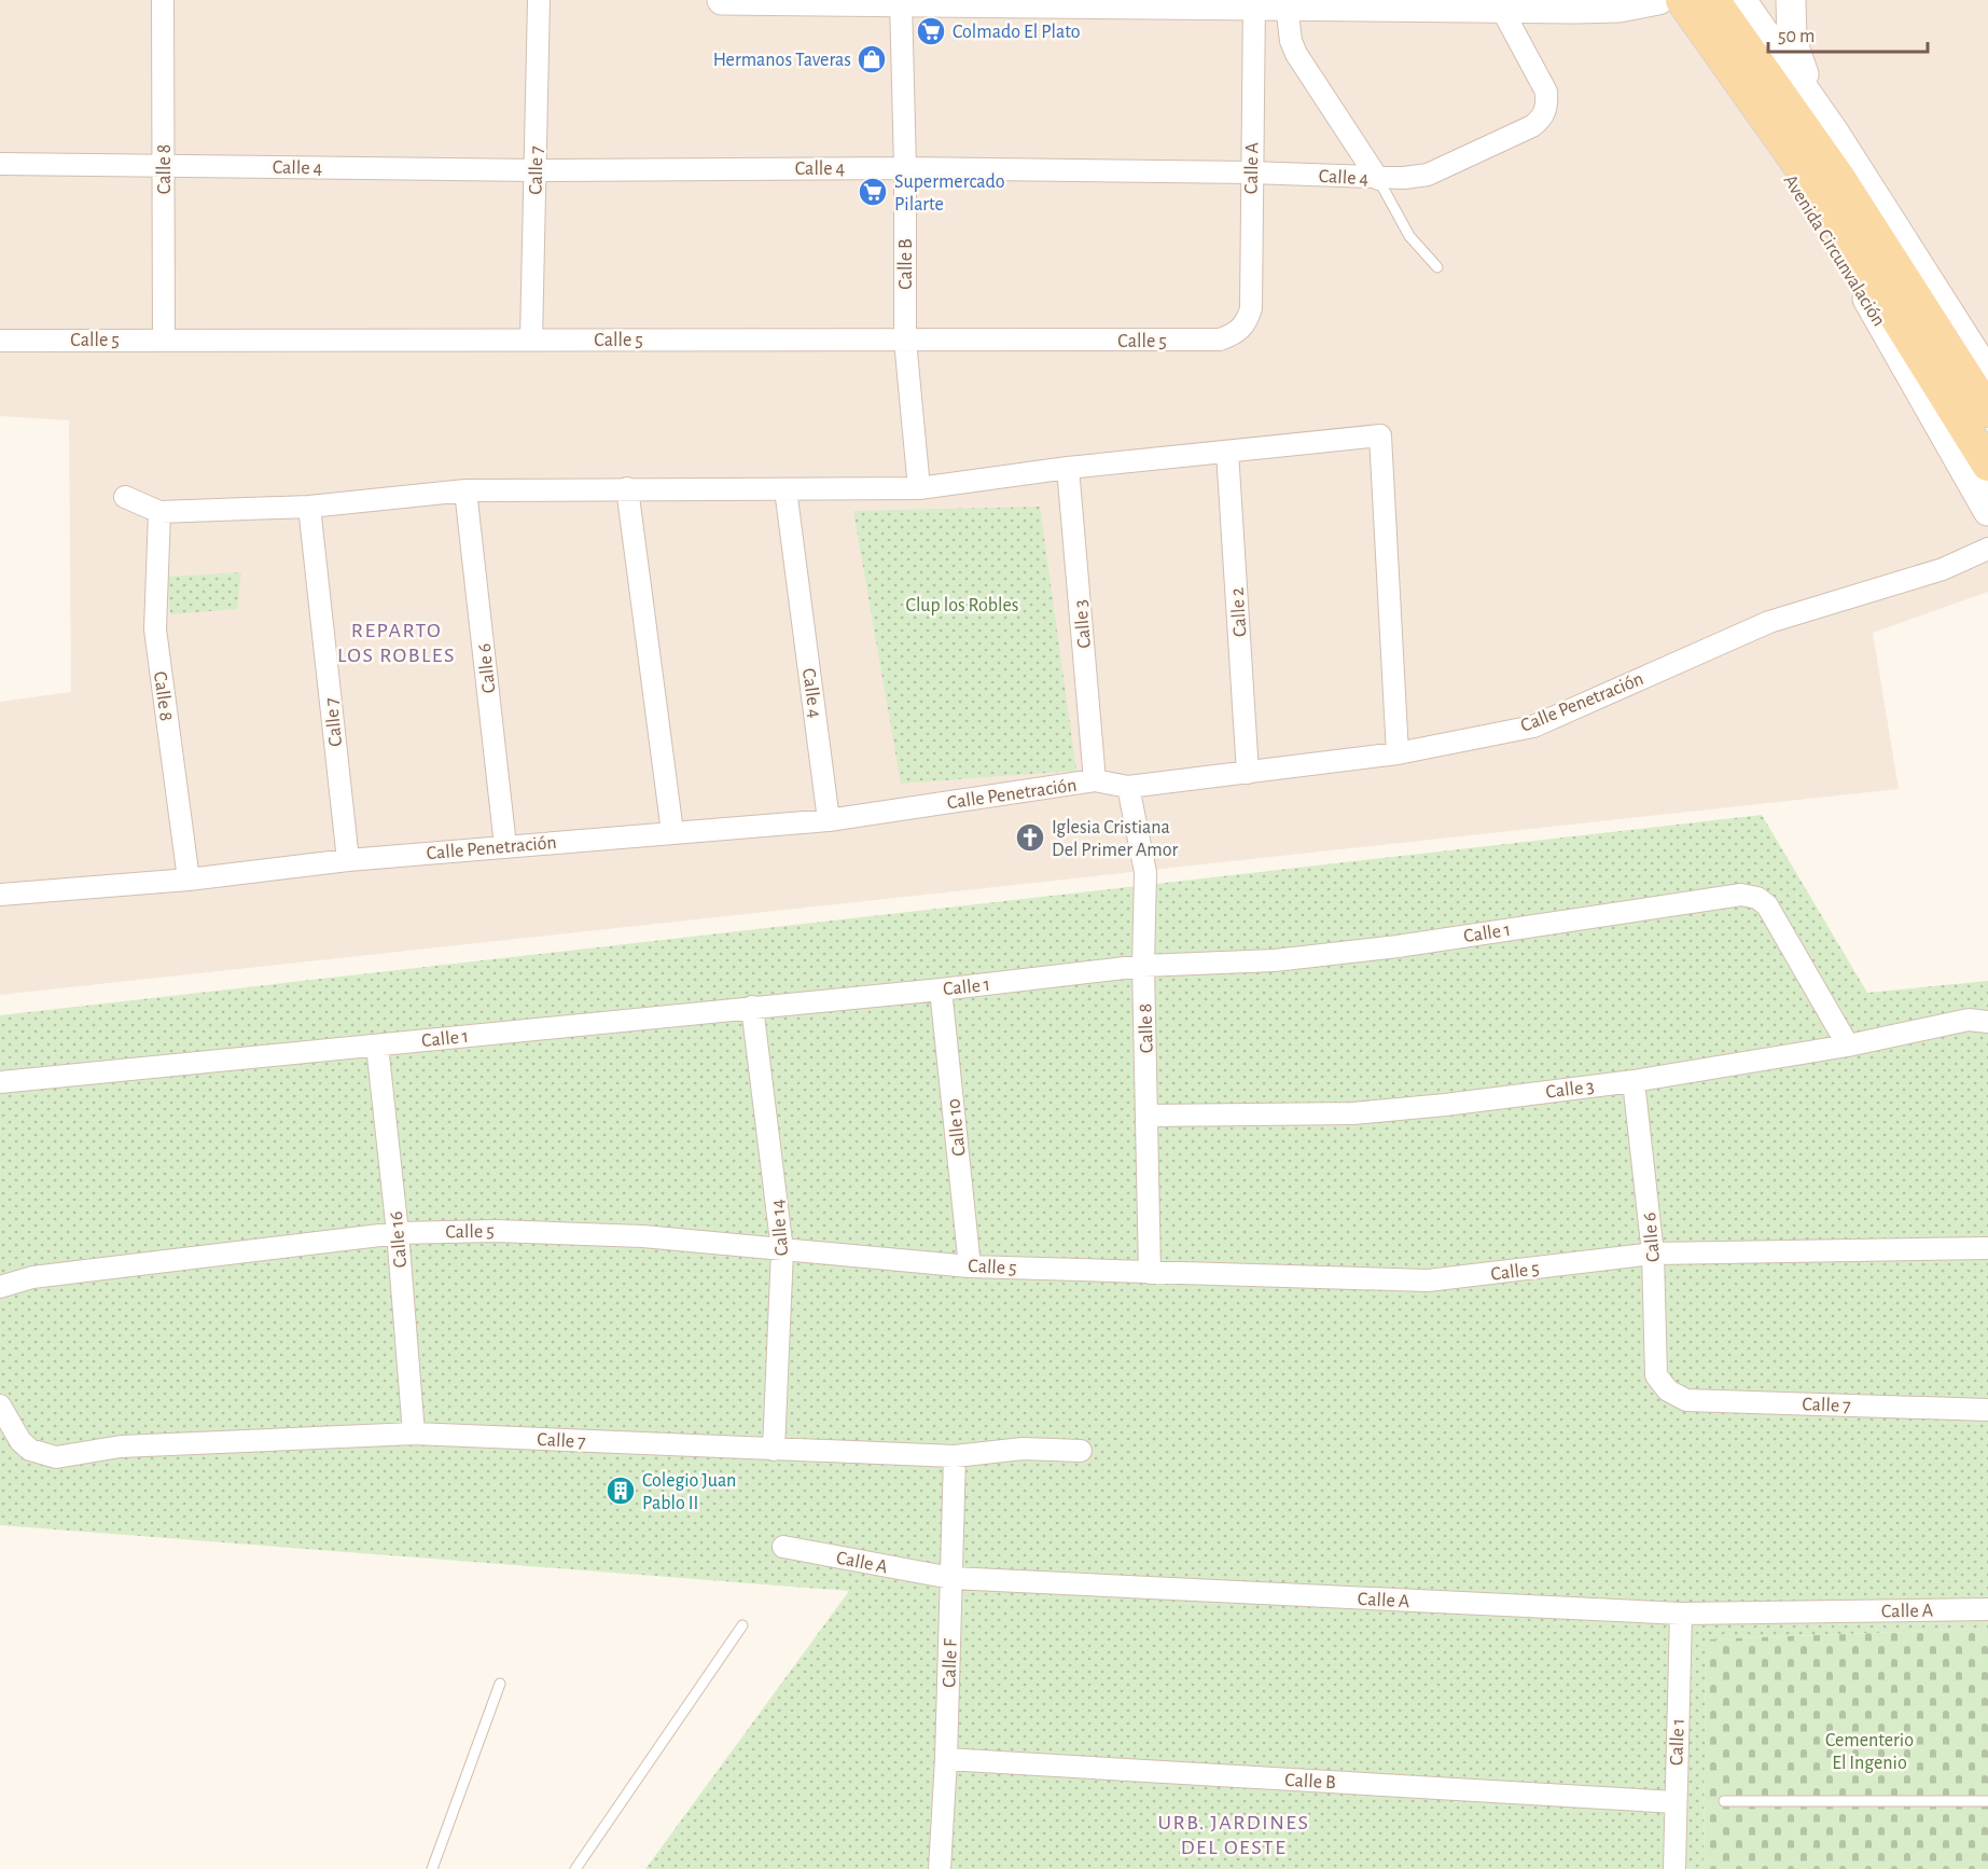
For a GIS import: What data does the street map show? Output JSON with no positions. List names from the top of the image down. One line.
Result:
{"streets":{"main road":["Avenida Circunvalación"],"street":["Calle 4","Calle A","Calle 8","Calle 7","Calle B","Calle 5","Calle 2","Calle 3","Calle 6","Calle Penetración","Calle 1","Calle 10","Calle 14","Calle 16","Calle F"]},"crossings":[["Calle 4","Calle A"],["Calle 4","Calle 8"],["Calle 4","Calle 7"],["Calle 4","Calle B"],["Calle 4","Calle Penetración"],["Calle A","Calle 5"],["Calle A","Calle 1"],["Calle A","Calle F"],["Calle 8","Calle 5"],["Calle 8","Calle 3"],["Calle 8","Calle Penetración"],["Calle 8","Calle 1"],["Calle 7","Calle 5"],["Calle 7","Calle 6"],["Calle 7","Calle Penetración"],["Calle 7","Calle 14"],["Calle 7","Calle 16"],["Calle 7","Calle F"],["Calle B","Calle 5"],["Calle B","Calle 1"],["Calle B","Calle F"],["Calle 5","Calle 6"],["Calle 5","Calle 10"],["Calle 5","Calle 14"],["Calle 5","Calle 16"],["Calle 2","Calle Penetración"],["Calle 3","Calle 6"],["Calle 3","Calle Penetración"],["Calle 3","Calle 1"],["Calle 6","Calle Penetración"],["Calle 1","Calle 10"],["Calle 1","Calle 14"],["Calle 1","Calle 16"]],"districts":["REPARTO LOS ROBLES","URB. JARDINES DEL OESTE"],"parks":["Clup los Robles","Cementerio El Ingenio"],"places":{"supermarket":["Colmado El Plato","Supermercado Pilarte"],"shop":["Hermanos Taveras"],"church":["Iglesia Cristiana Del Primer Amor"],"building":["Colegio Juan Pablo II"]},"scale_bar":"50 m"}
